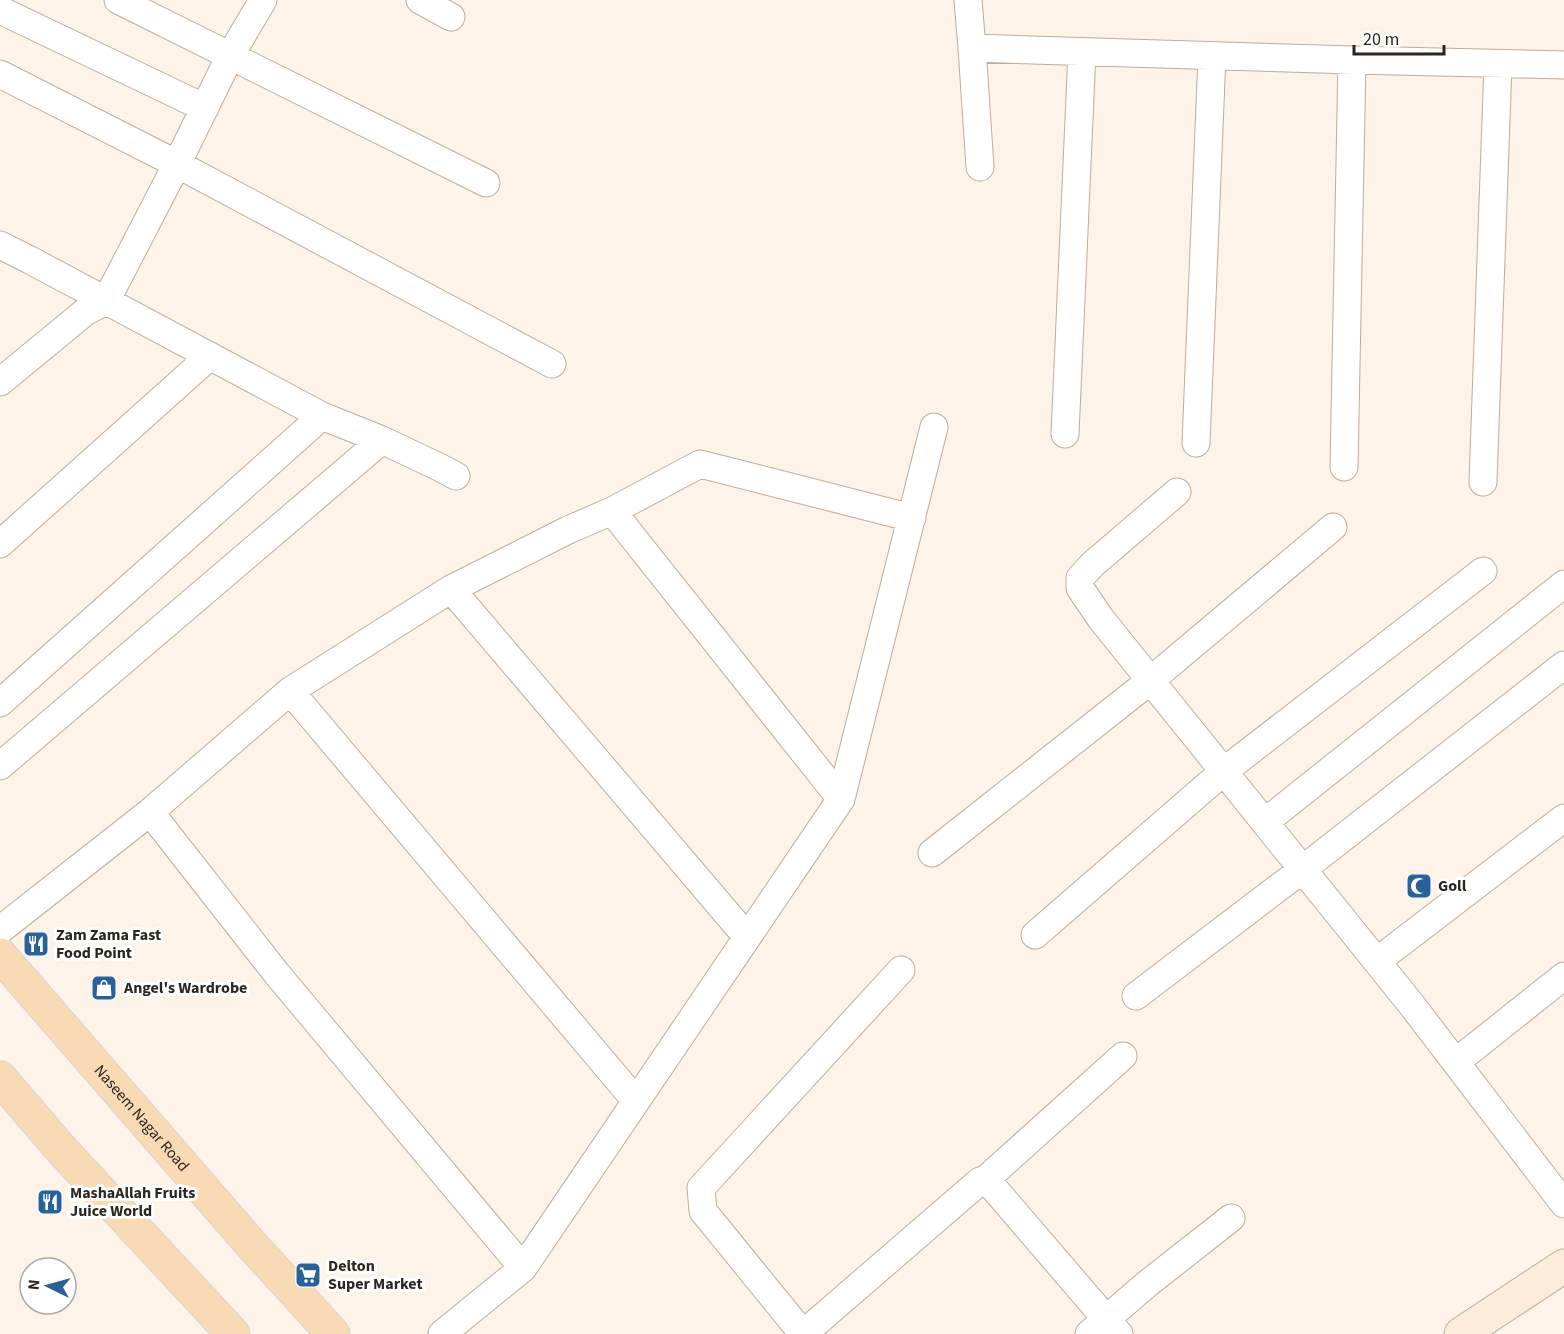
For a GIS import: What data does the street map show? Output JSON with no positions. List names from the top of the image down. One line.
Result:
{"streets":{"main road":["Naseem Nagar Road"]},"places":{"mosque":["Goll"],"restaurant":["Zam Zama Fast Food Point","MashaAllah Fruits Juice World"],"shop":["Angel's Wardrobe"],"supermarket":["Delton Super Market"]},"scale_bar":"20 m","north":"left"}
